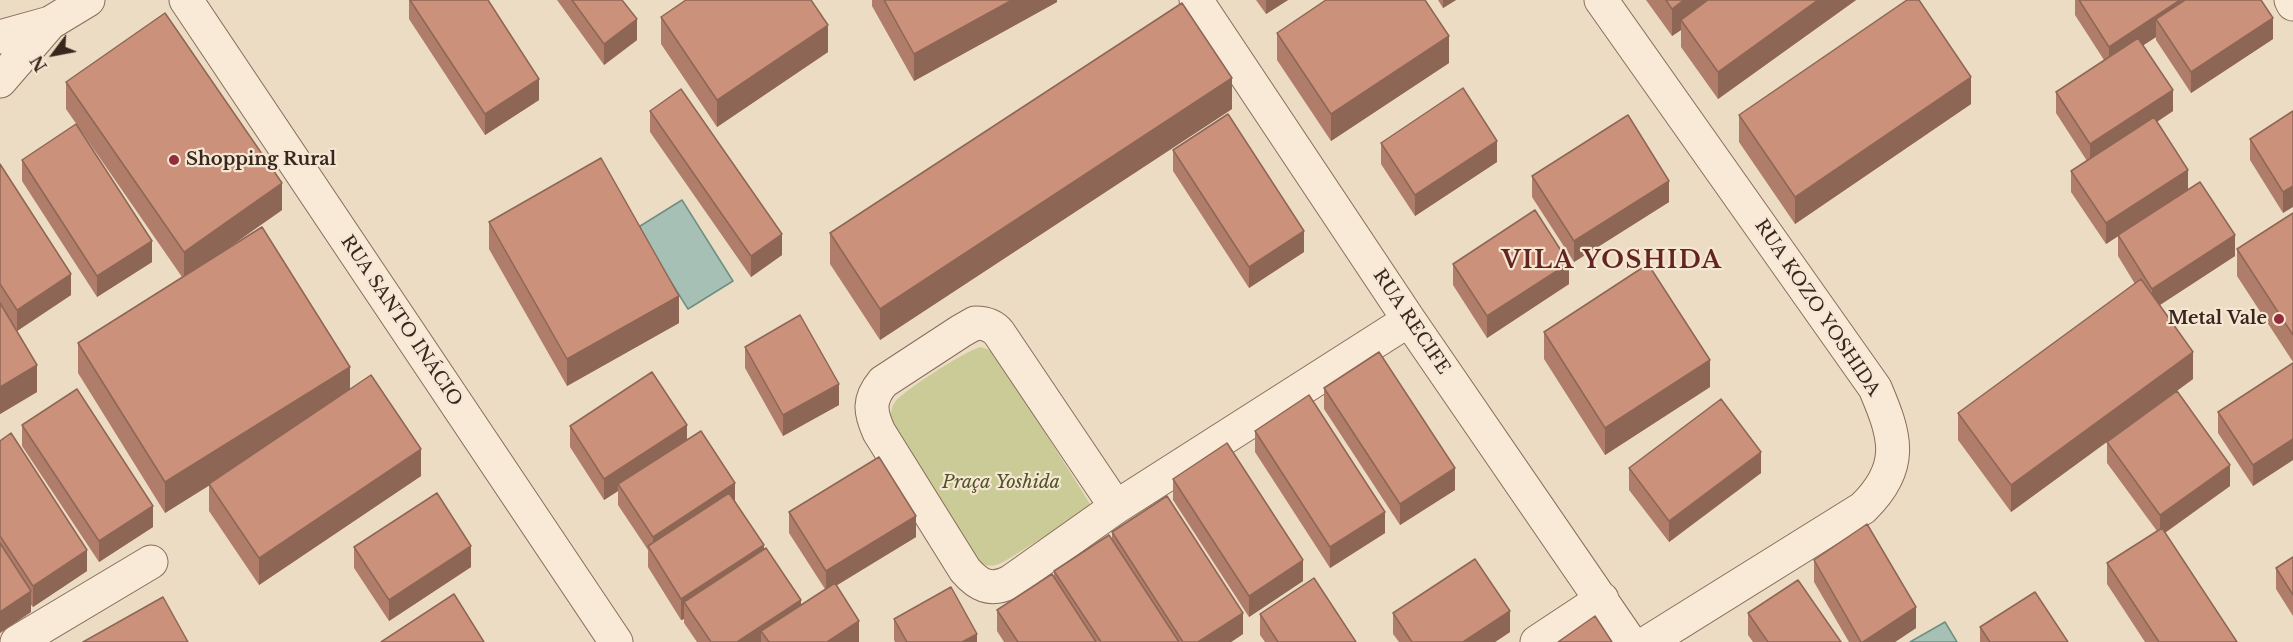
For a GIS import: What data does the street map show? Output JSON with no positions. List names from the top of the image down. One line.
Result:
{"streets":{"street":["RUA KOZO YOSHIDA","RUA SANTO INÁCIO","RUA RECIFE"]},"districts":["VILA YOSHIDA"],"parks":["Praça Yoshida"],"places":["Shopping Rural","Metal Vale"],"north":"bottom left"}
